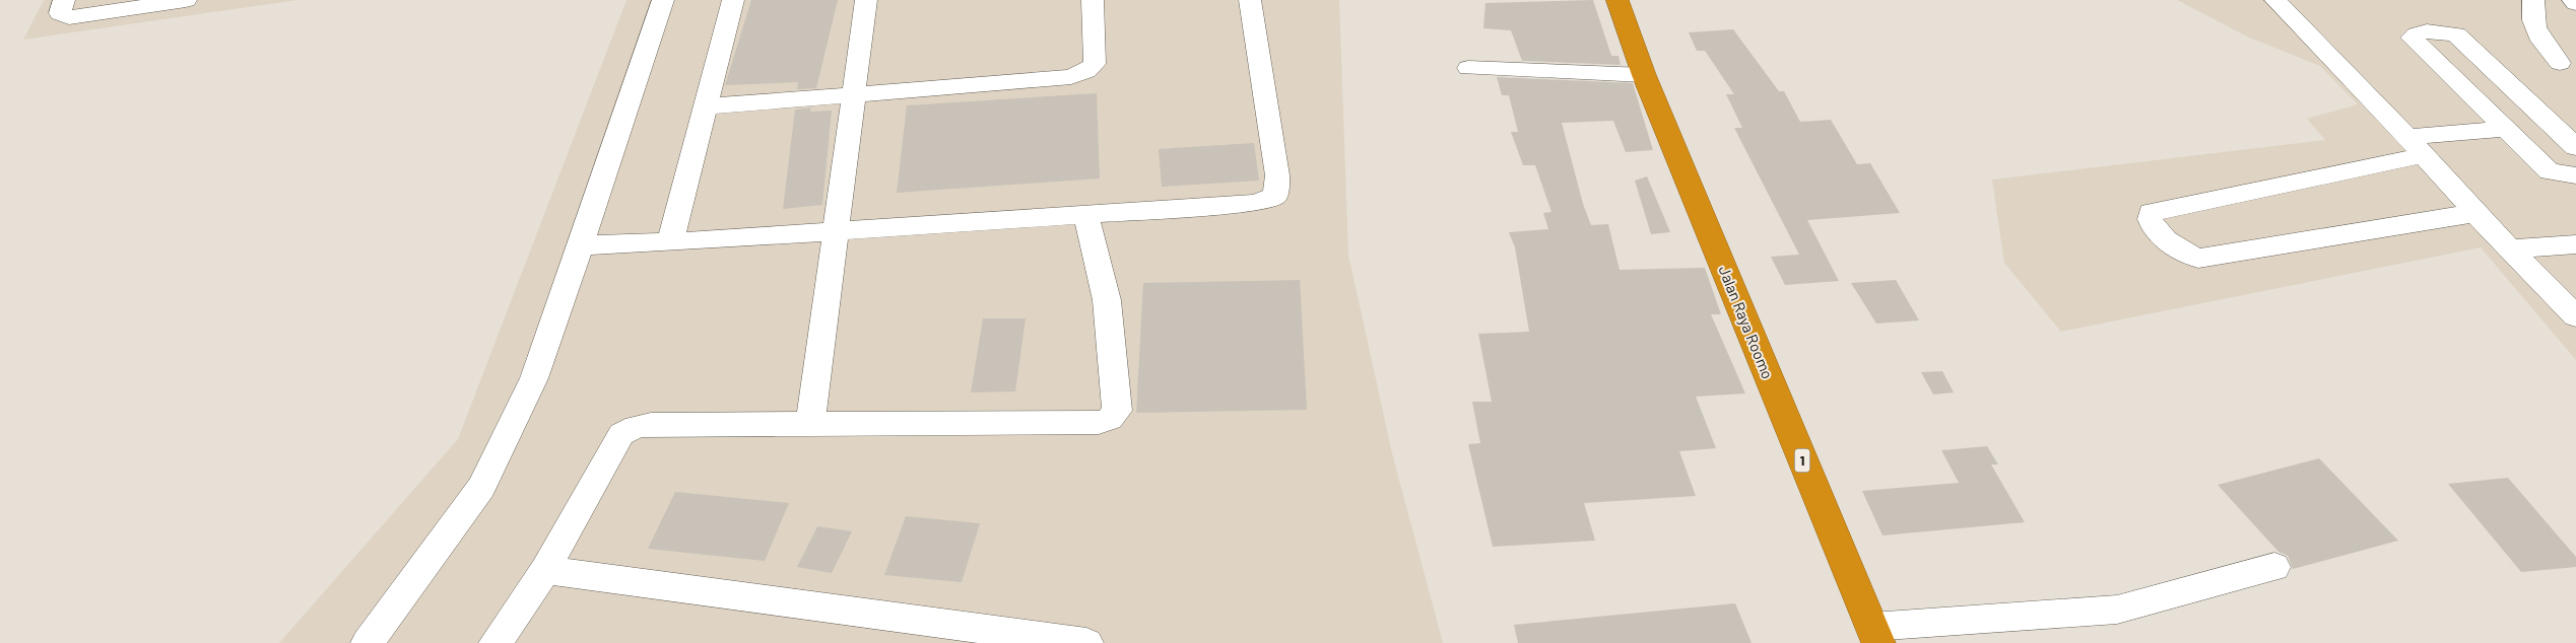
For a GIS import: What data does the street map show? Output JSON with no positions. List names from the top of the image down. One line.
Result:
{"streets":{"highway":["Jalan Raya Roomo","1"]}}
